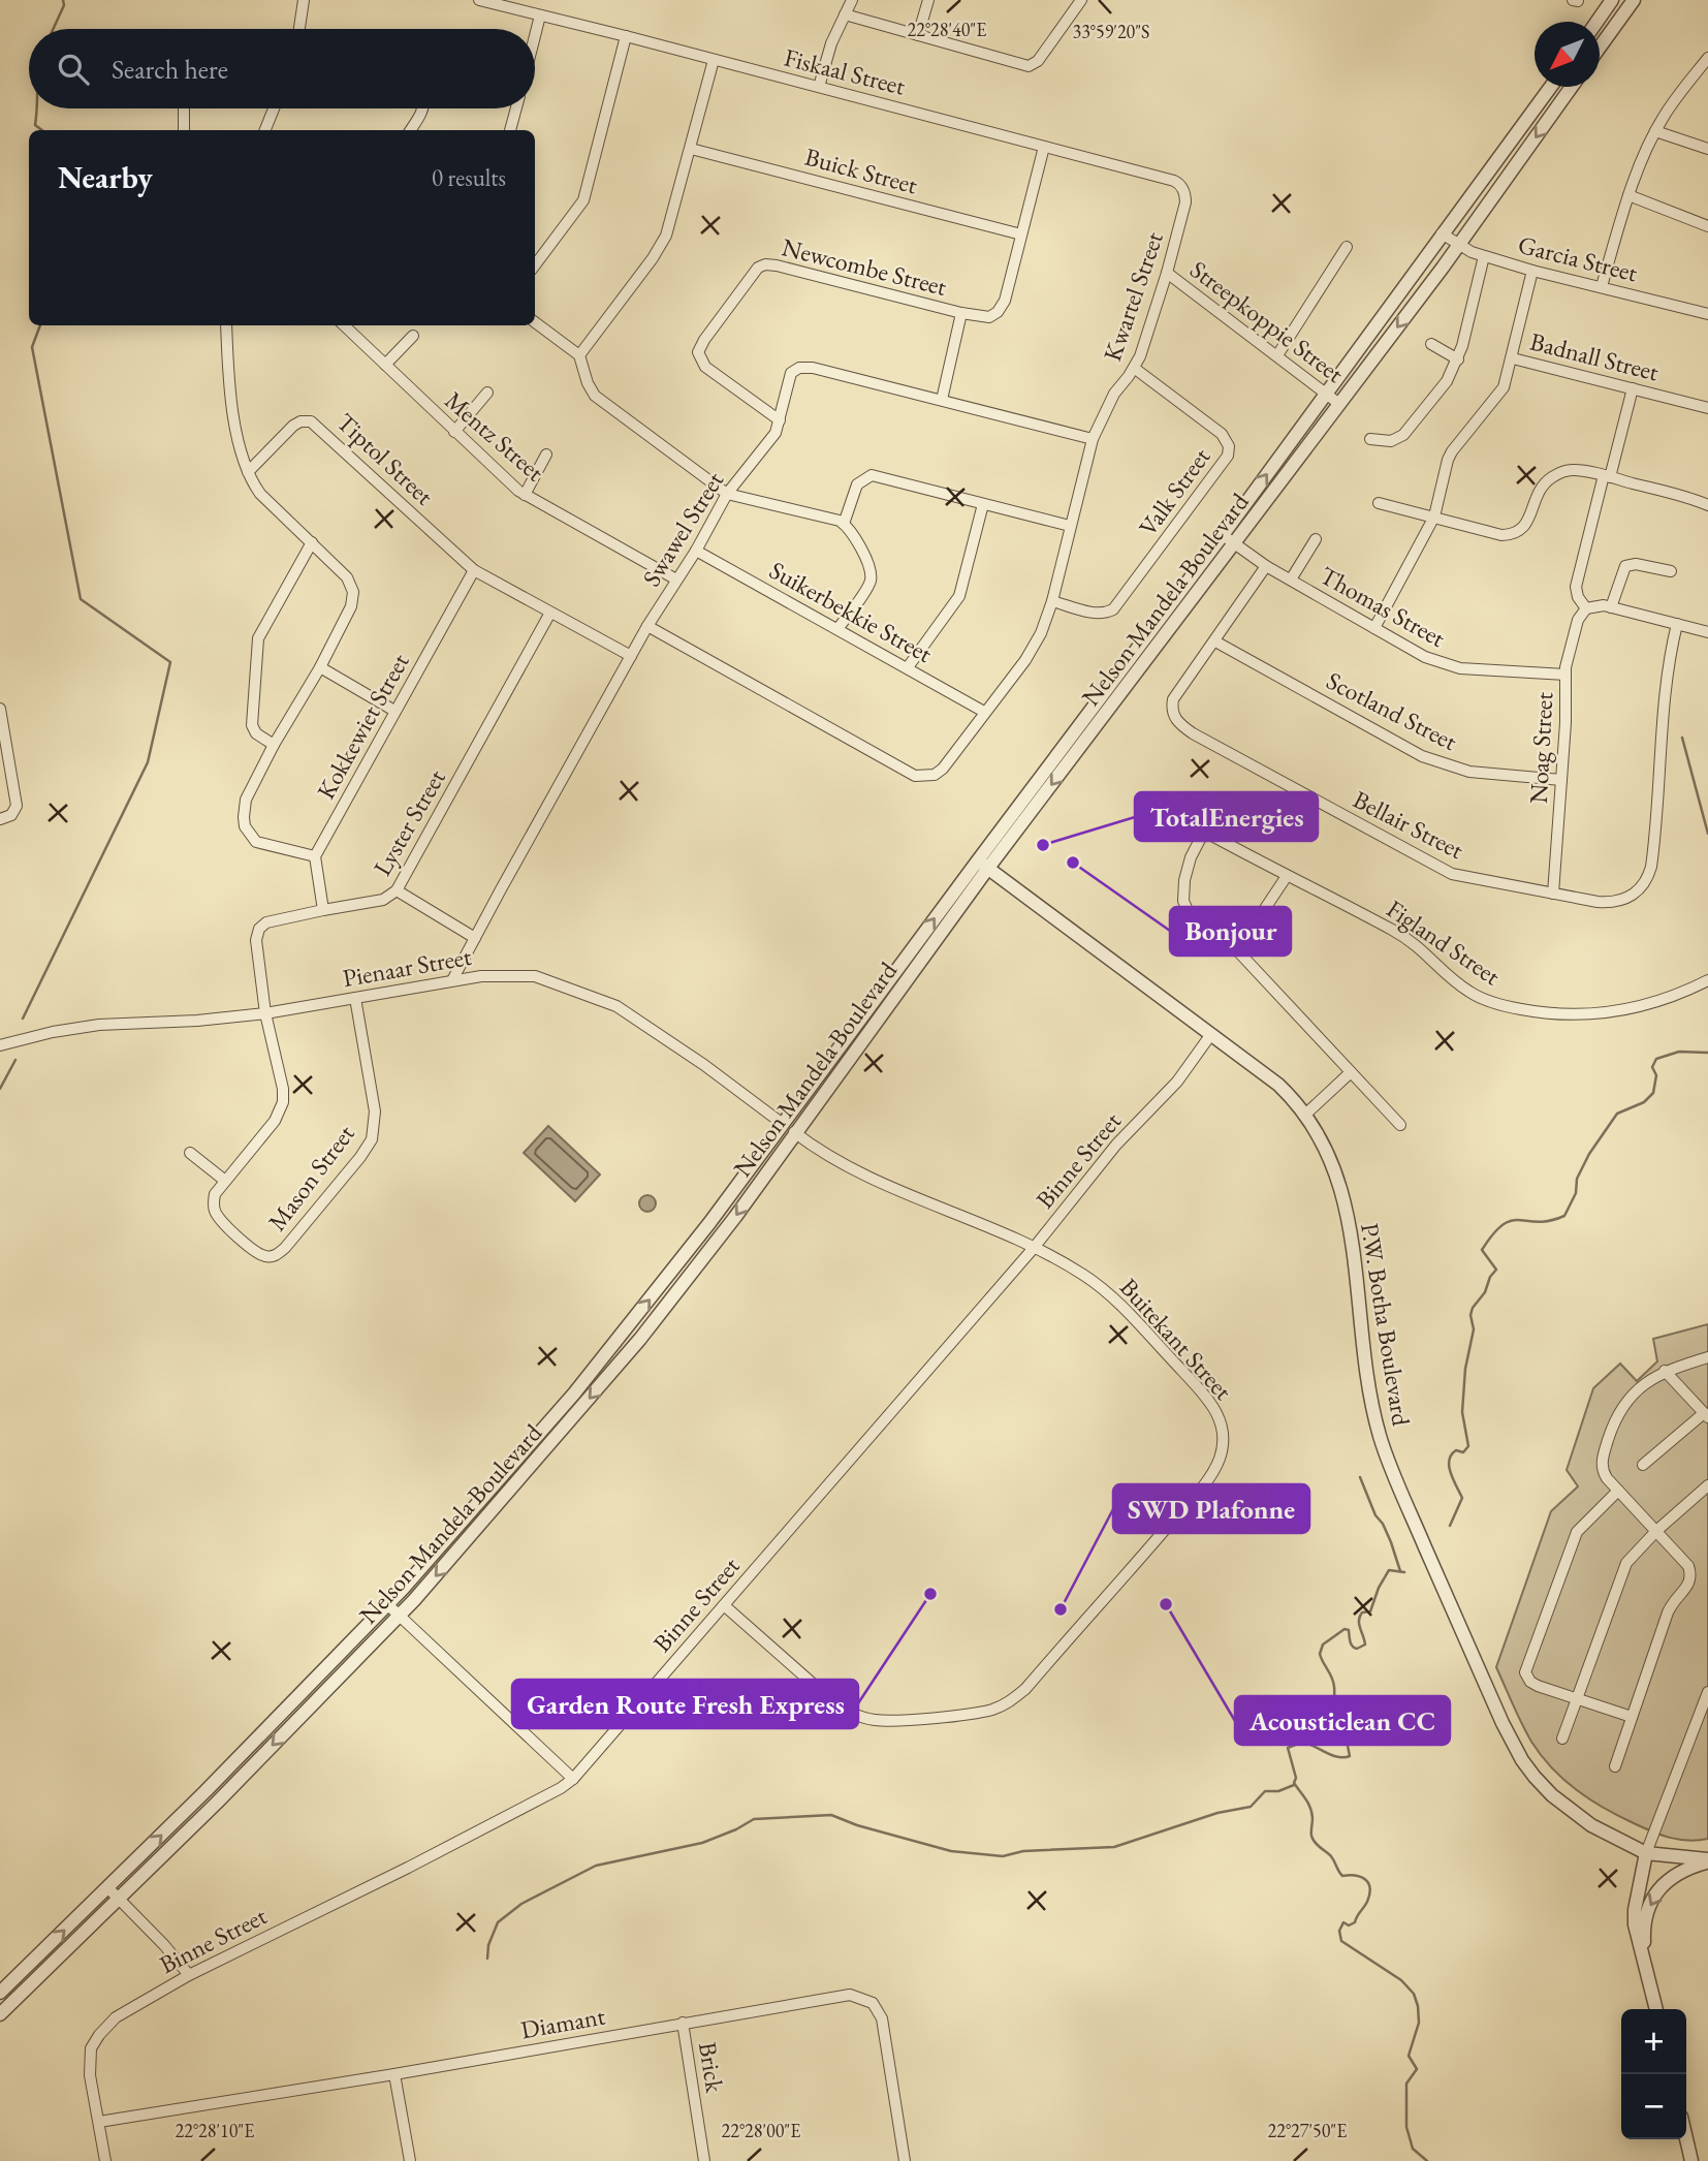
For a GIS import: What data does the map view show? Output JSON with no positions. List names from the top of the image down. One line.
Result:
{"streets":{"street":["Fiskaal Street","Buick Street","Garcia Street","Newcombe Street","Kwartel Street","Streepkoppie Street","Badnall Street","Mentz Street","Tiptol Street","Valk Street","Swawel Street","Nelson Mandela Boulevard","Thomas Street","Suikerbekkie Street","Scotland Street","Kokkewiet Street","Noag Street","Lyster Street","Bellair Street","Figland Street","Pienaar Street","Binne Street","Mason Street","P.W. Botha Boulevard","Buitekant Street","Diamant","Brick"]},"crossings":[["Fiskaal Street","Newcombe Street"],["Fiskaal Street","Kwartel Street"],["Buick Street","Newcombe Street"],["Garcia Street","Nelson Mandela Boulevard"],["Newcombe Street","Swawel Street"],["Kwartel Street","Streepkoppie Street"],["Kwartel Street","Valk Street"],["Kwartel Street","Swawel Street"],["Kwartel Street","Suikerbekkie Street"],["Streepkoppie Street","Nelson Mandela Boulevard"],["Mentz Street","Swawel Street"],["Tiptol Street","Swawel Street"],["Tiptol Street","Kokkewiet Street"],["Tiptol Street","Lyster Street"],["Swawel Street","Suikerbekkie Street"],["Swawel Street","Pienaar Street"],["Nelson Mandela Boulevard","Thomas Street"],["Nelson Mandela Boulevard","Pienaar Street"],["Nelson Mandela Boulevard","P.W. Botha Boulevard"],["Nelson Mandela Boulevard","Buitekant Street"],["Thomas Street","Noag Street"],["Thomas Street","Bellair Street"],["Scotland Street","Noag Street"],["Scotland Street","Bellair Street"],["Noag Street","Bellair Street"],["Lyster Street","Pienaar Street"],["Pienaar Street","Mason Street"],["Binne Street","P.W. Botha Boulevard"],["Binne Street","Buitekant Street"],["Binne Street","Diamant"],["Diamant","Brick"]],"places":["TotalEnergies","Bonjour","Garden Route Fresh Express","Acousticlean CC","SWD Plafonne"],"north":"bottom left","page":{"search":"Search here","heading":["Nearby","0 results"],"map_buttons":["+","−"]},"coordinates":["22°28'40\"E","33°59'20\"S","22°28'10\"E","22°28'00\"E","22°27'50\"E"]}
